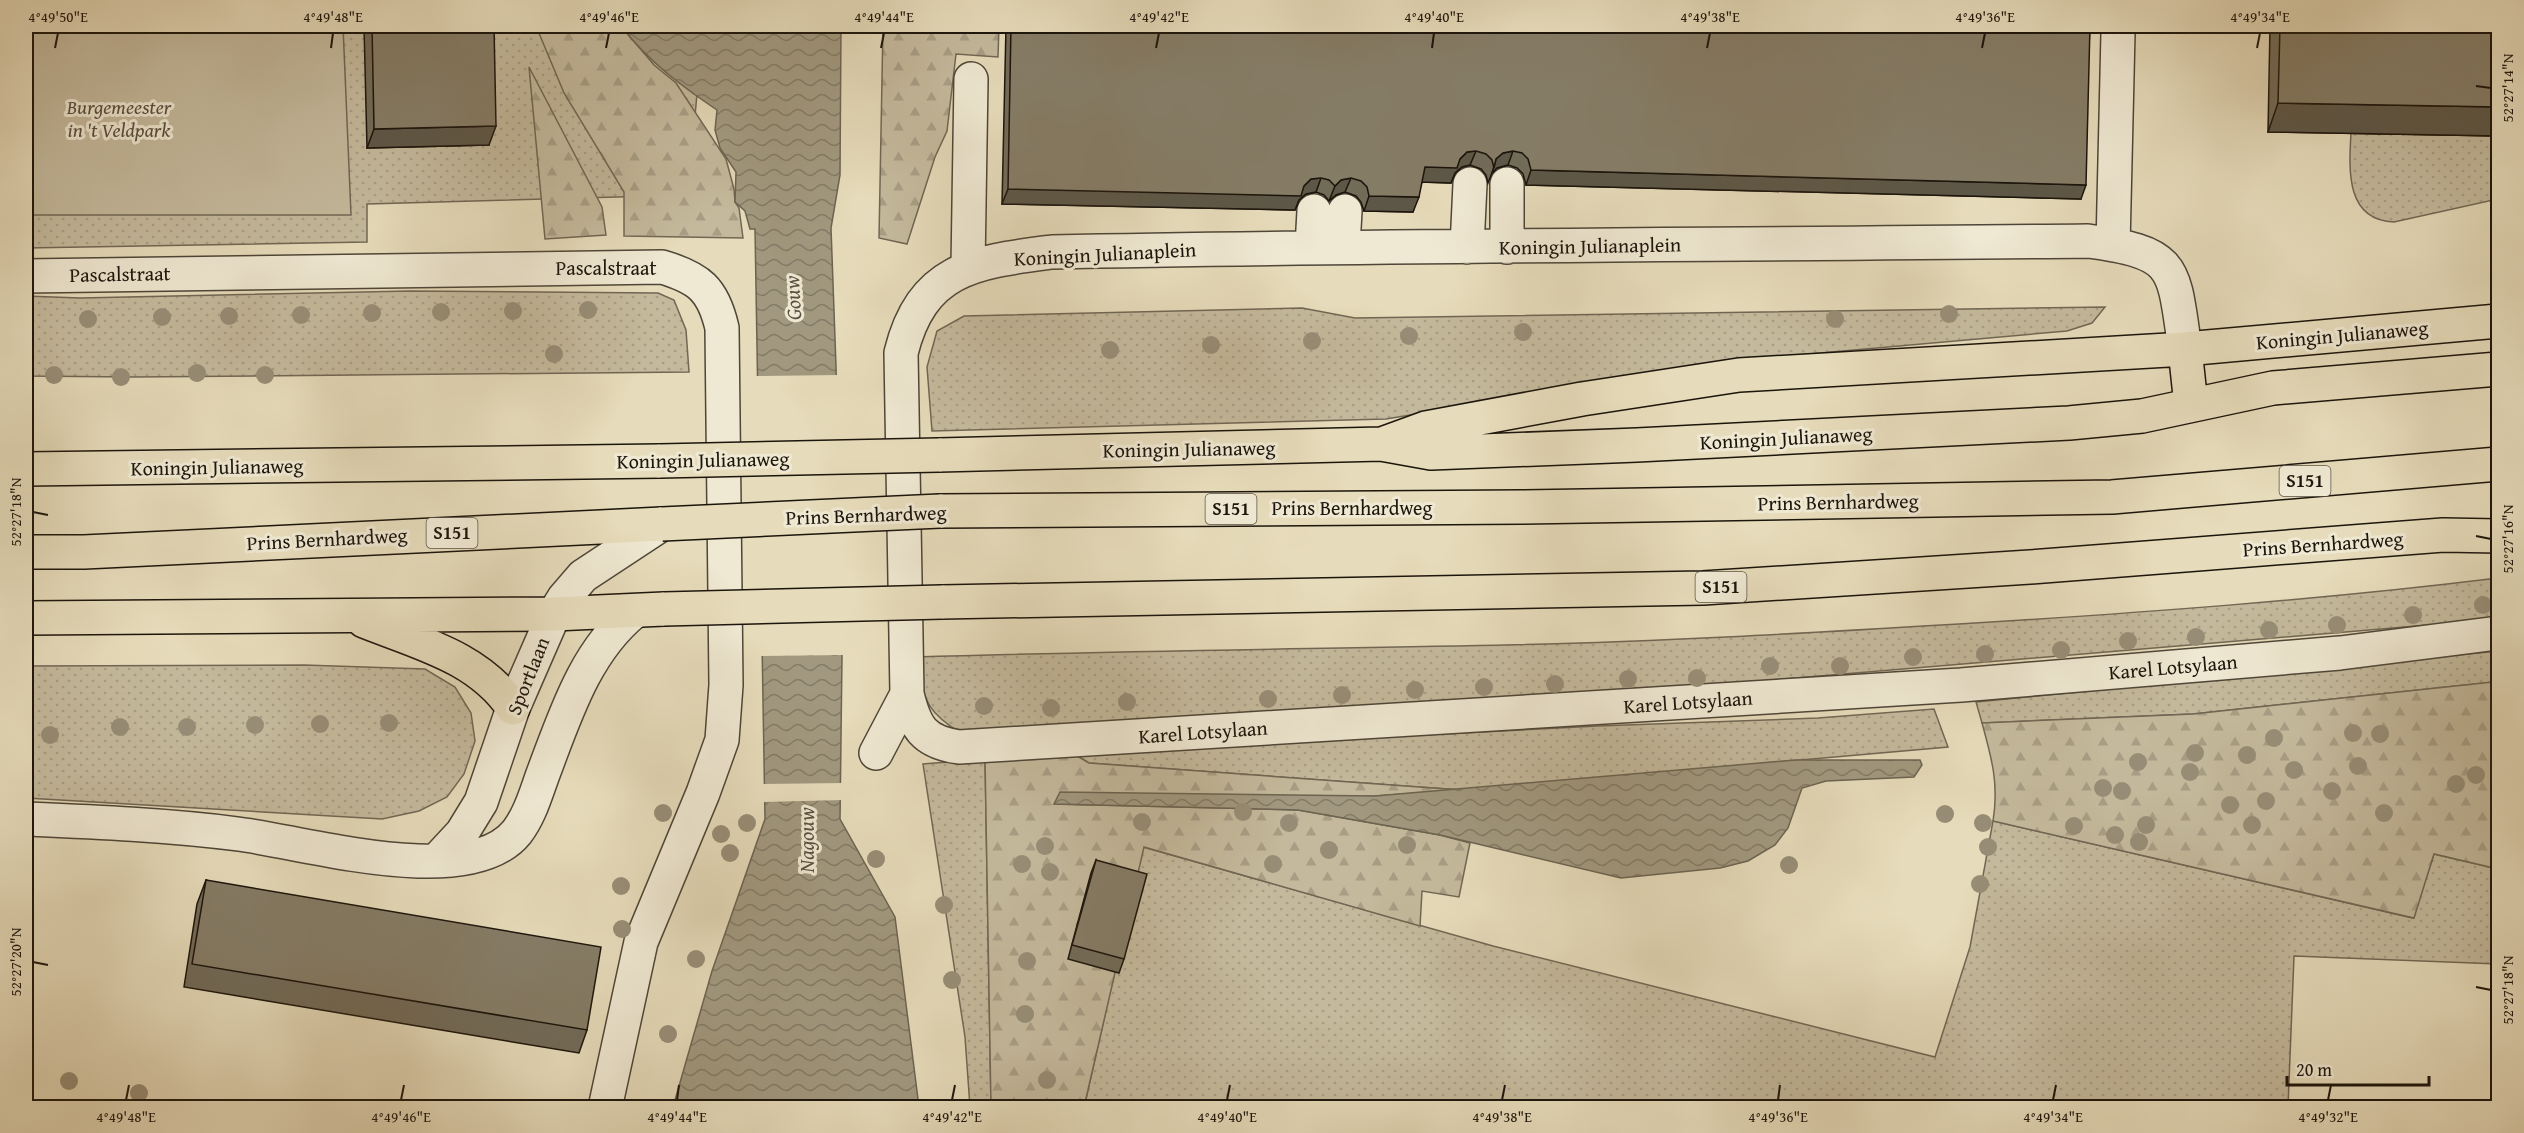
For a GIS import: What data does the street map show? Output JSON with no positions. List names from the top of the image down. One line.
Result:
{"streets":{"main road":["Koningin Julianaweg","S151","Prins Bernhardweg"],"street":["Koningin Julianaplein","Pascalstraat","Karel Lotsylaan","Sportlaan"]},"crossings":[["Koningin Julianaplein","Koningin Julianaweg"],["Koningin Julianaplein","Karel Lotsylaan"],["Prins Bernhardweg","Sportlaan"]],"water":["Gouw","Nagouw"],"parks":["Burgemeester in 't Veldpark"],"scale_bar":"20 m","coordinates":["4°49'50\"E","4°49'48\"E","4°49'46\"E","4°49'44\"E","4°49'42\"E","4°49'40\"E","4°49'38\"E","4°49'36\"E","4°49'34\"E","52°27'14\"N","52°27'18\"N","52°27'16\"N","52°27'20\"N","4°49'32\"E"]}
